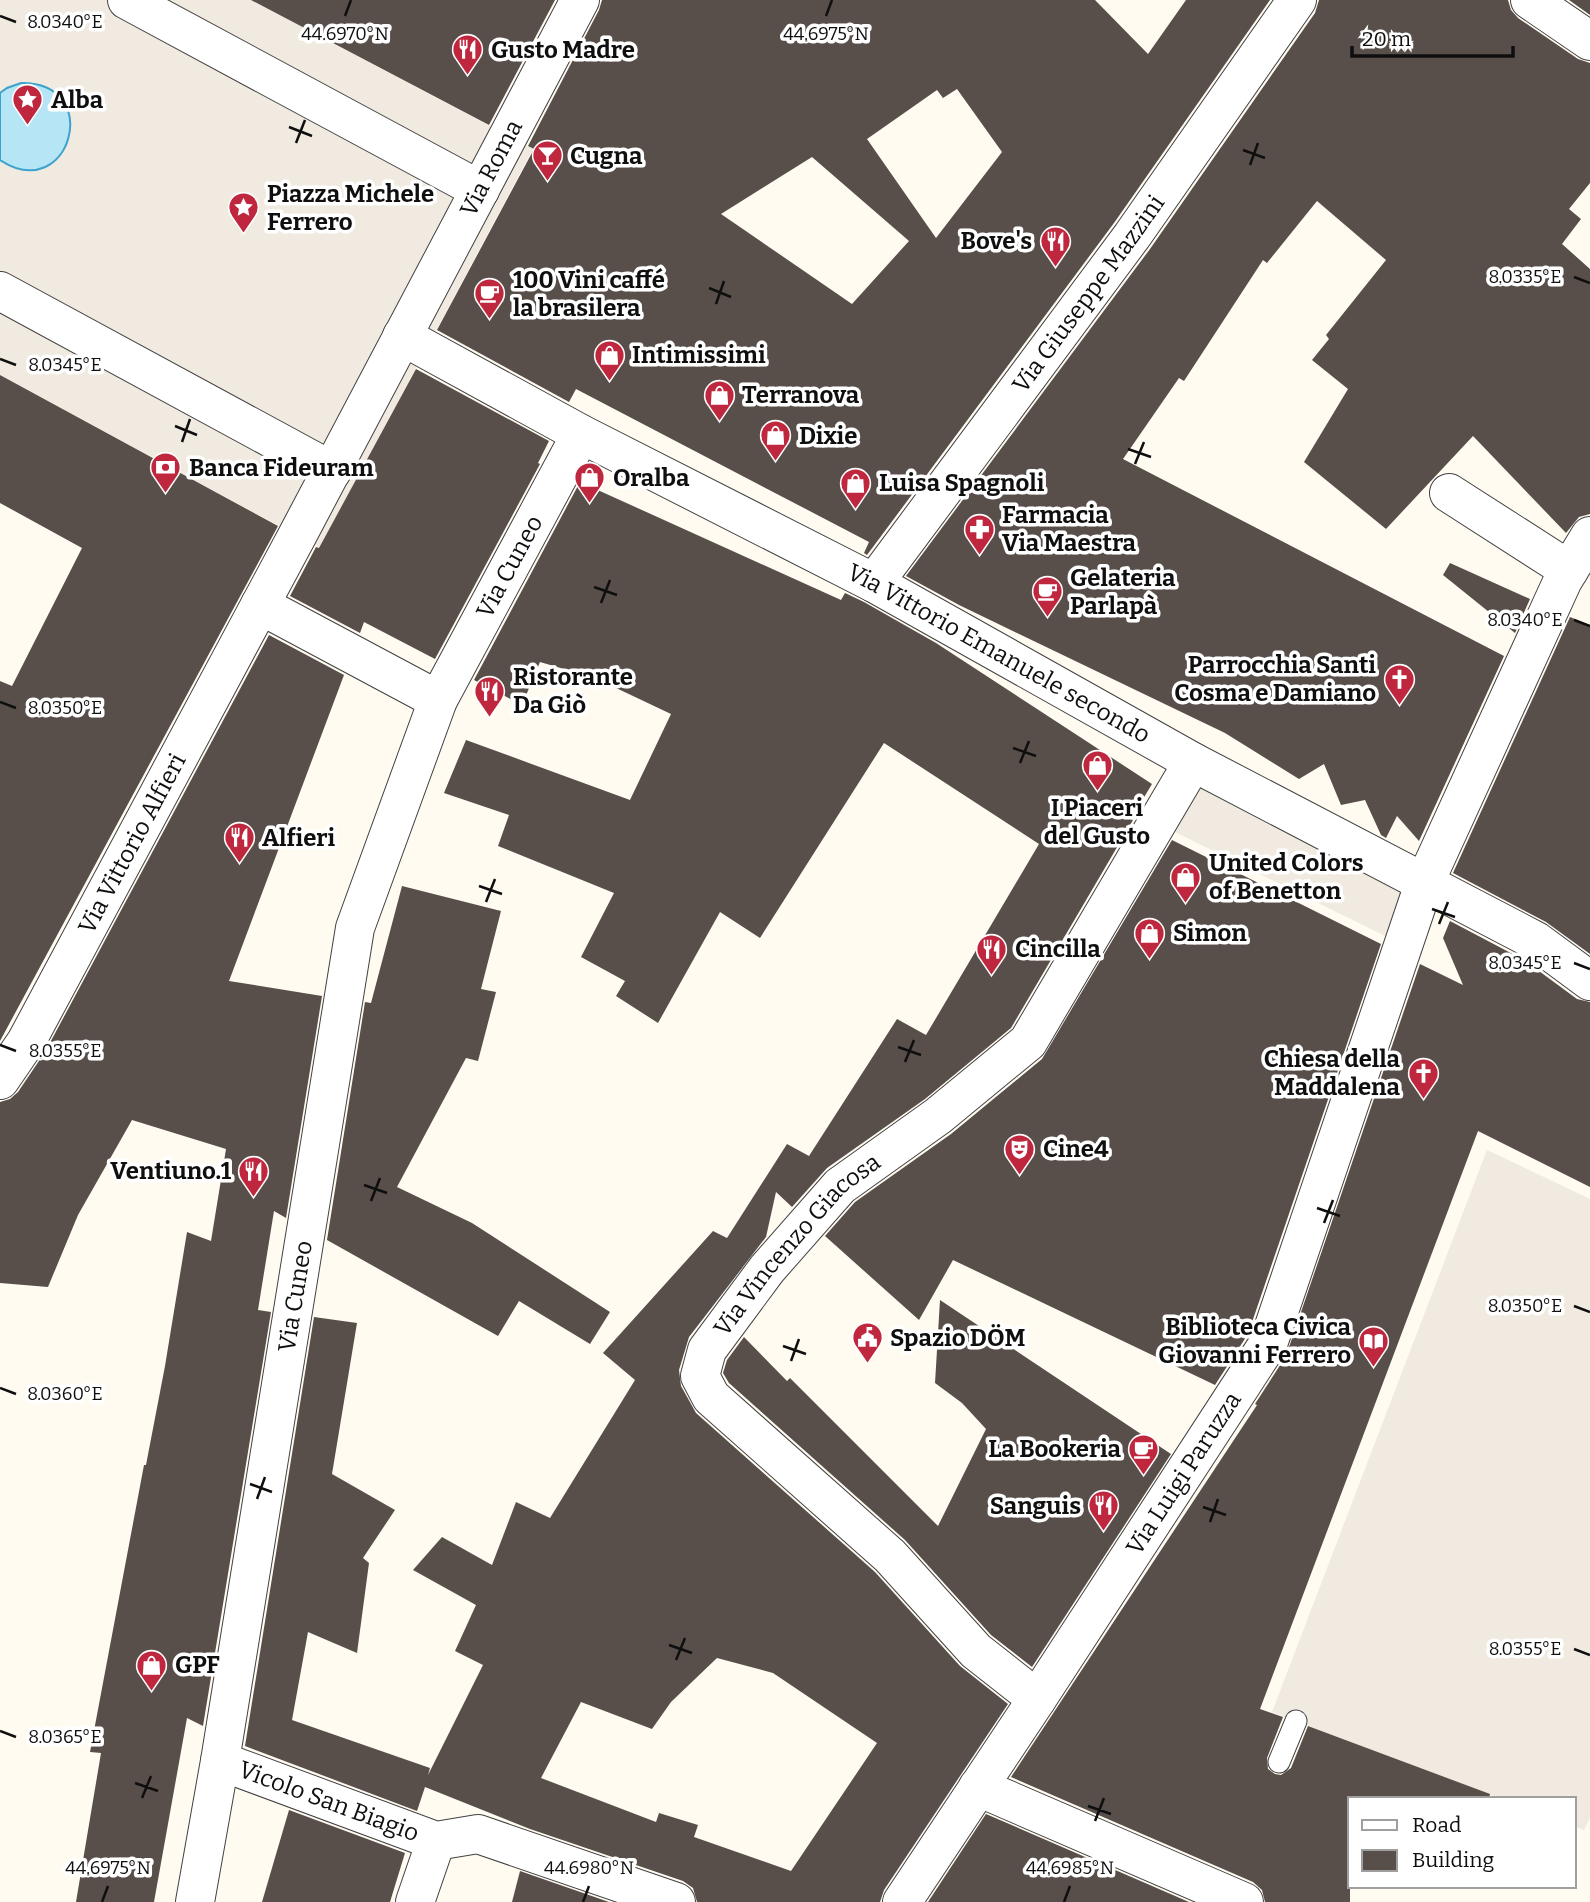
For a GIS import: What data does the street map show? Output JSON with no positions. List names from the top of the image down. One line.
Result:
{"streets":{"street":["Via Roma","Via Giuseppe Mazzini","Via Cuneo","Via Vittorio Emanuele secondo","Via Vittorio Alfieri","Via Vincenzo Giacosa","Via Luigi Paruzza","Vicolo San Biagio"]},"crossings":[["Via Roma","Via Vittorio Emanuele secondo"],["Via Giuseppe Mazzini","Via Vittorio Emanuele secondo"],["Via Cuneo","Via Vittorio Emanuele secondo"],["Via Cuneo","Vicolo San Biagio"],["Via Vittorio Emanuele secondo","Via Vincenzo Giacosa"],["Via Vittorio Emanuele secondo","Via Luigi Paruzza"],["Via Vincenzo Giacosa","Via Luigi Paruzza"]],"places":{"restaurant":["Gusto Madre","Bove's","Ristorante Da Giò","Alfieri","Cincilla","Ventiuno.1","Sanguis"],"place":["Alba","Piazza Michele Ferrero"],"bar":["Cugna"],"cafe":["100 Vini caffé la brasilera","Gelateria Parlapà","La Bookeria"],"shop":["Intimissimi","Terranova","Dixie","Oralba","Luisa Spagnoli","I Piaceri del Gusto","United Colors of Benetton","Simon","GPF"],"bank":["Banca Fideuram"],"pharmacy":["Farmacia Via Maestra"],"church":["Parrocchia Santi Cosma e Damiano","Chiesa della Maddalena"],"theatre":["Cine4"],"public building":["Spazio DÖM"],"library":["Biblioteca Civica Giovanni Ferrero"]},"legend":["Road","Building"],"scale_bar":"20 m","coordinates":["8.0340°E","44.6970°N","44.6975°N","8.0335°E","8.0345°E","8.0350°E","8.0355°E","8.0360°E","8.0365°E","44.6980°N","44.6985°N"]}
